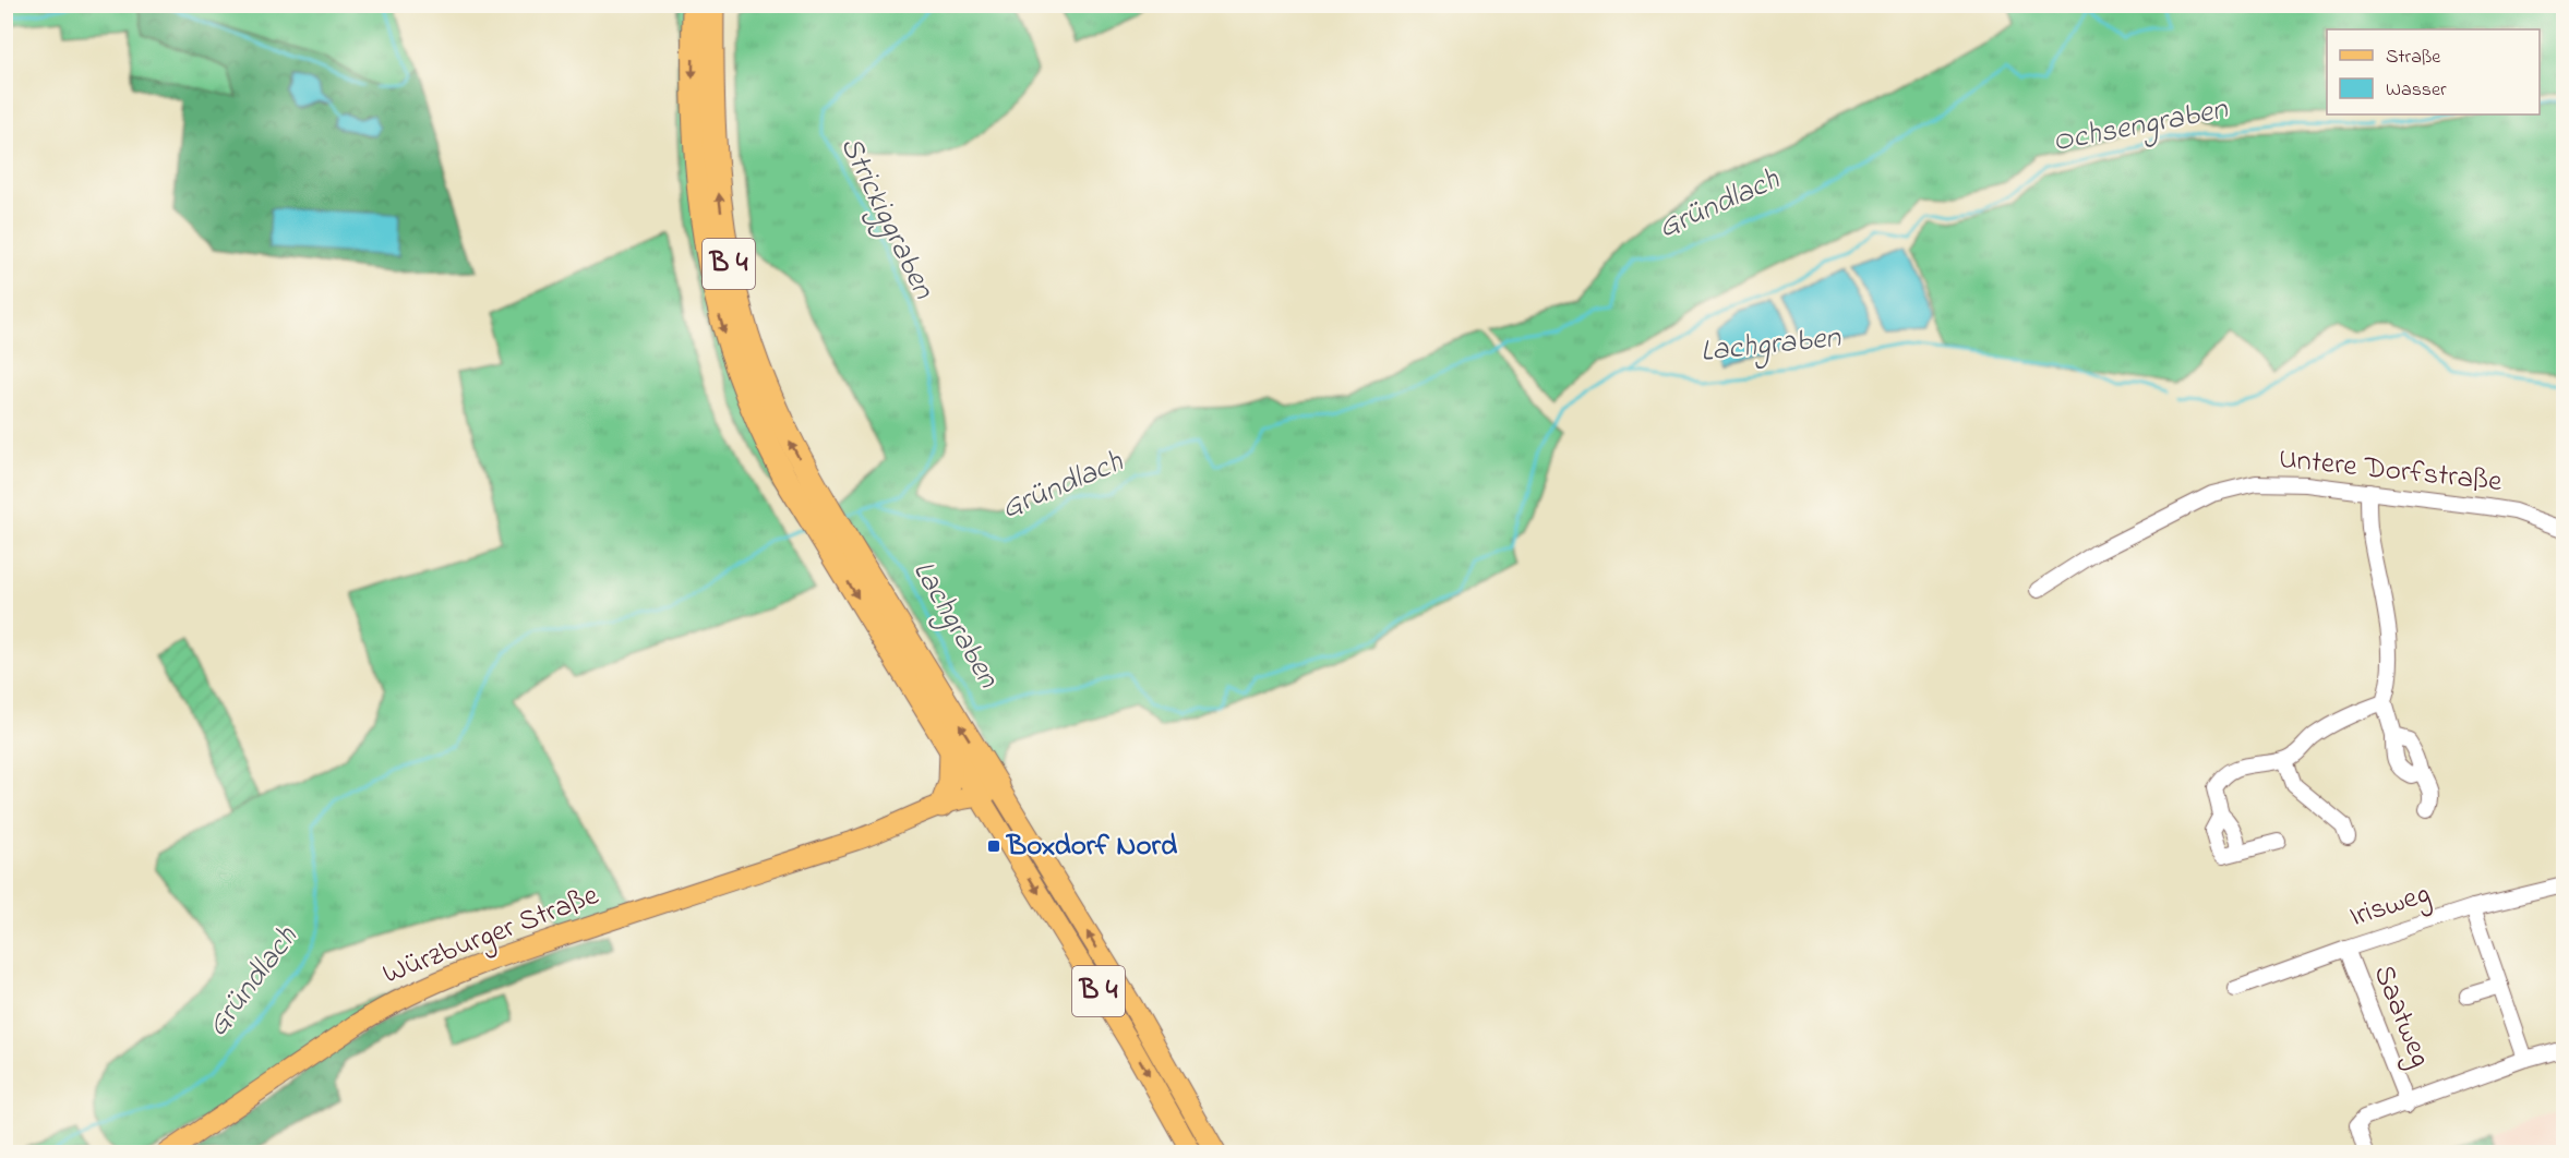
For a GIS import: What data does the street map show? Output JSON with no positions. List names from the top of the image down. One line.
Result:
{"streets":{"highway":["B 4"],"main road":["Würzburger Straße"],"street":["Untere Dorfstraße","Irisweg","Saatweg"]},"crossings":[["B 4","Würzburger Straße"],["Irisweg","Saatweg"]],"water":["Ochsengraben","Gründlach","Strickiggraben","Lachgraben"],"places":{"transit":["Boxdorf Nord"]},"legend":["Straße","Wasser"]}
